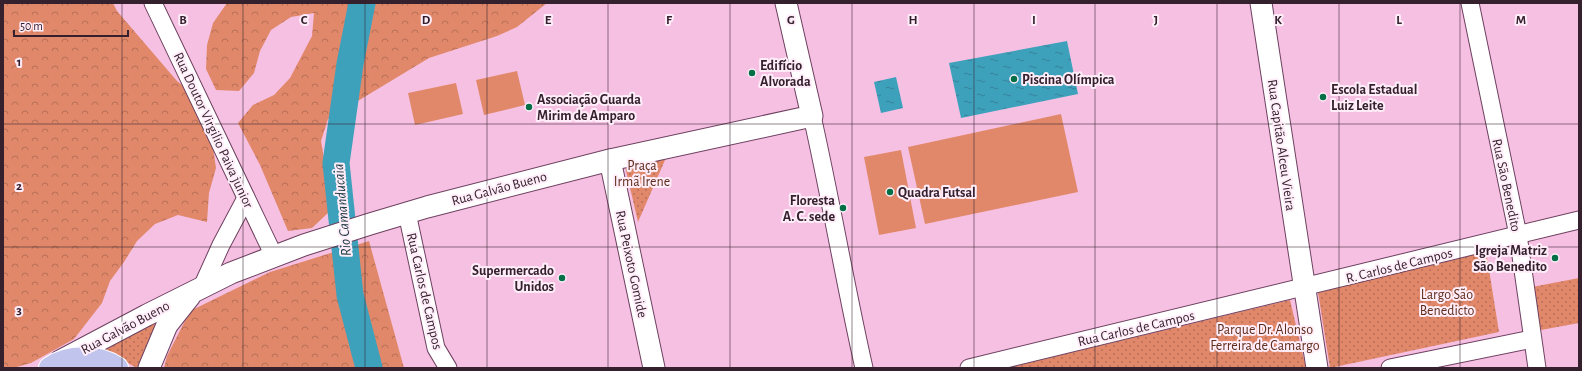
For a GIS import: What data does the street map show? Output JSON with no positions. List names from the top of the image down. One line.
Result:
{"streets":{"street":["Rua Doutor Virgilio Paiva junior","Rua Capitão Alceu Vieira","Rua São Benedito","Rua Galvão Bueno","Rua Peixoto Gomide","R. Carlos de Campos","Rua Carlos de Campos"]},"crossings":[["Rua Doutor Virgilio Paiva junior","Rua Galvão Bueno"],["Rua Capitão Alceu Vieira","R. Carlos de Campos"],["Rua Capitão Alceu Vieira","Rua Carlos de Campos"],["Rua São Benedito","R. Carlos de Campos"],["Rua Galvão Bueno","Rua Peixoto Gomide"],["Rua Galvão Bueno","Rua Carlos de Campos"],["R. Carlos de Campos","Rua Carlos de Campos"]],"water":["Rio Camanducaia"],"parks":["Praça Irmã Irene","Largo São Benedicto","Parque Dr. Alonso Ferreira de Camargo"],"places":["Edifício Alvorada","Piscina Olímpica","Escola Estadual Luiz Leite","Associação Guarda Mirim de Amparo","Quadra Futsal","Floresta A. C. sede","Igreja Matriz São Benedito","Supermercado Unidos"],"scale_bar":"50 m","grid":{"columns":["B","C","D","E","F","G","H","I","J","K","L","M"],"rows":["1","2","3"]}}
